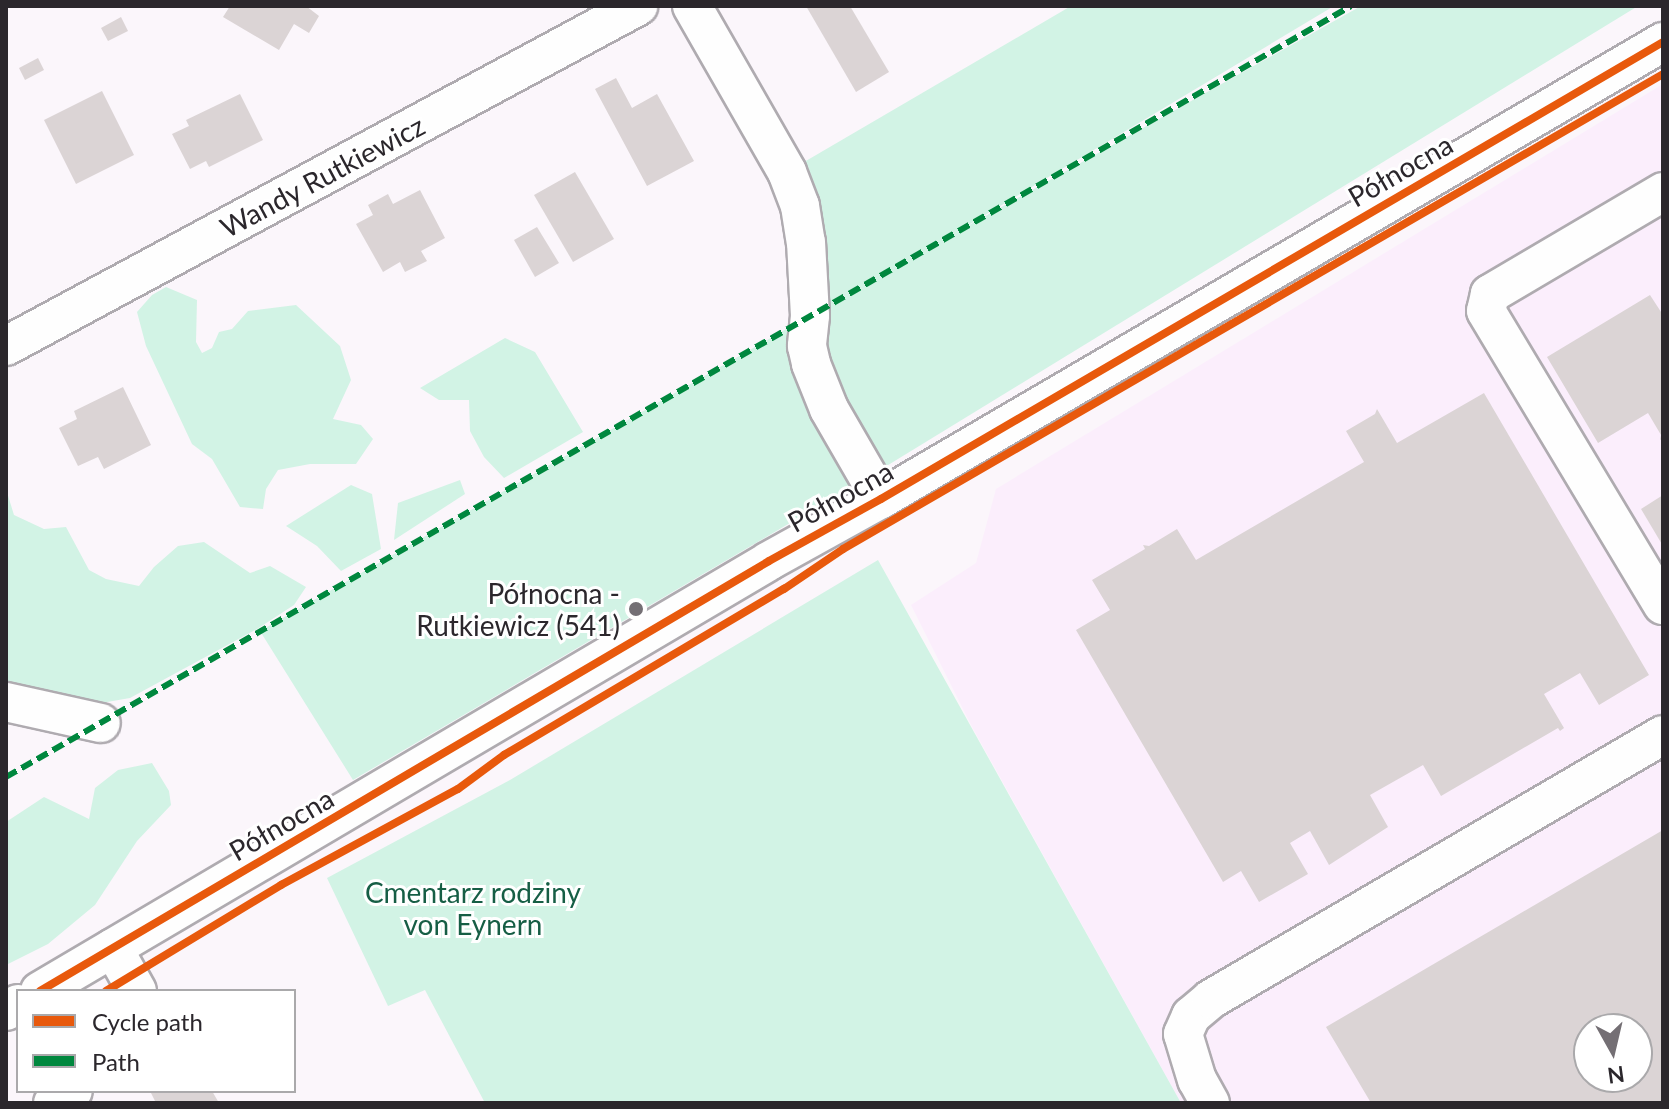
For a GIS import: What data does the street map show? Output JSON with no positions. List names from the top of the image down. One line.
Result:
{"streets":{"street":["Północna","Wandy Rutkiewicz"]},"parks":["Cmentarz rodziny von Eynern"],"places":["Północna - Rutkiewicz (541)"],"legend":["Cycle path","Path"],"north":"bottom"}
